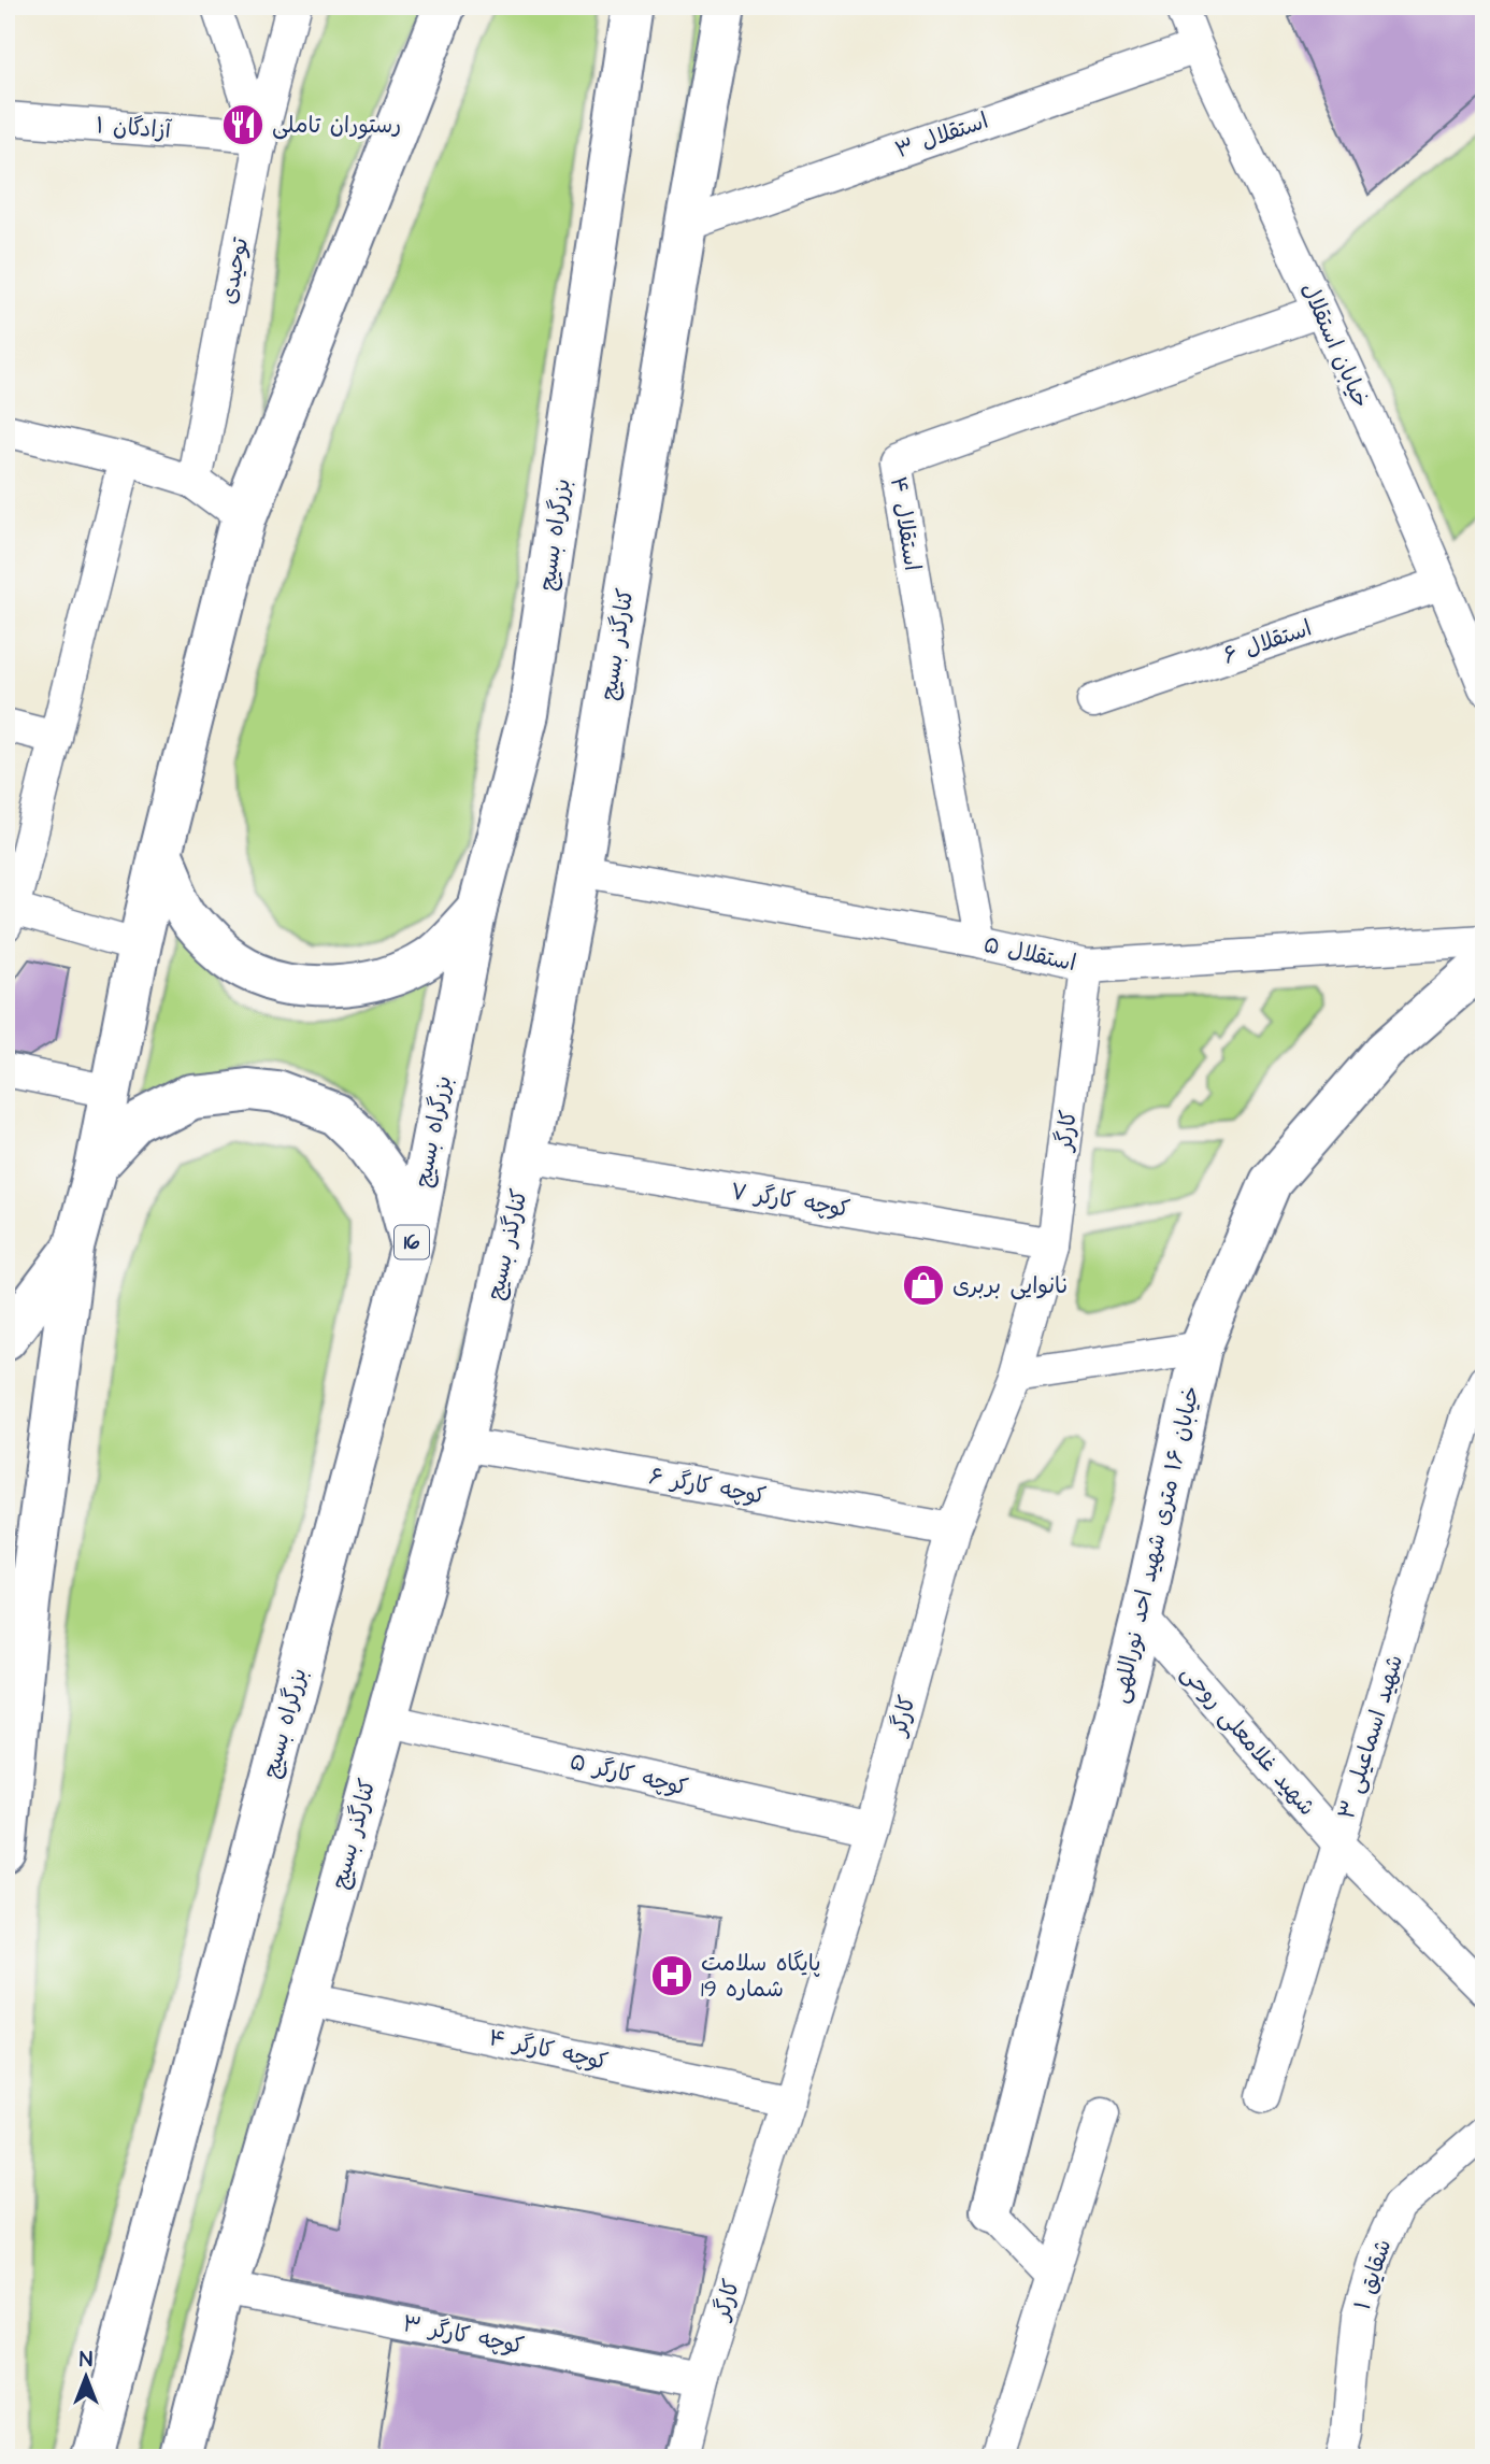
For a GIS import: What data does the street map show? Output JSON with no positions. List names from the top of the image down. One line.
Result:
{"streets":{"main road":["بزرگراه بسیج","کنارگذر بسیج","16","خیابان ۱۶ متری شهید احد نوراللهی"],"street":["آزادگان ۱","استقلال ۳","توحیدی","خیابان استقلال","استقلال ۴","استقلال ۶","استقلال ۵","کارگر","کوچه کارگر ۷","کوچه کارگر ۶","شهید اسماعیلی ۳","شهید غلامعلی روحی","کوچه کارگر ۵","کوچه کارگر ۴","شقایق ۱","کوچه کارگر ۳"]},"crossings":[["آزادگان ۱","توحیدی"],["استقلال ۳","خیابان استقلال"],["استقلال ۳","کنارگذر بسیج"],["خیابان استقلال","استقلال ۴"],["خیابان استقلال","استقلال ۶"],["استقلال ۴","استقلال ۵"],["کنارگذر بسیج","استقلال ۵"],["کنارگذر بسیج","کوچه کارگر ۷"],["کنارگذر بسیج","کوچه کارگر ۶"],["کنارگذر بسیج","کوچه کارگر ۵"],["کنارگذر بسیج","کوچه کارگر ۴"],["کنارگذر بسیج","کوچه کارگر ۳"],["استقلال ۵","کارگر"],["کارگر","کوچه کارگر ۷"],["کارگر","کوچه کارگر ۶"],["کارگر","کوچه کارگر ۵"],["کارگر","کوچه کارگر ۴"],["کارگر","کوچه کارگر ۳"],["خیابان ۱۶ متری شهید احد نوراللهی","شهید غلامعلی روحی"],["شهید اسماعیلی ۳","شهید غلامعلی روحی"]],"places":{"restaurant":["رستوران تاملی"],"shop":["نانوایی بربری"],"hospital":["پایگاه سلامت شماره 19"]},"north":"top"}
